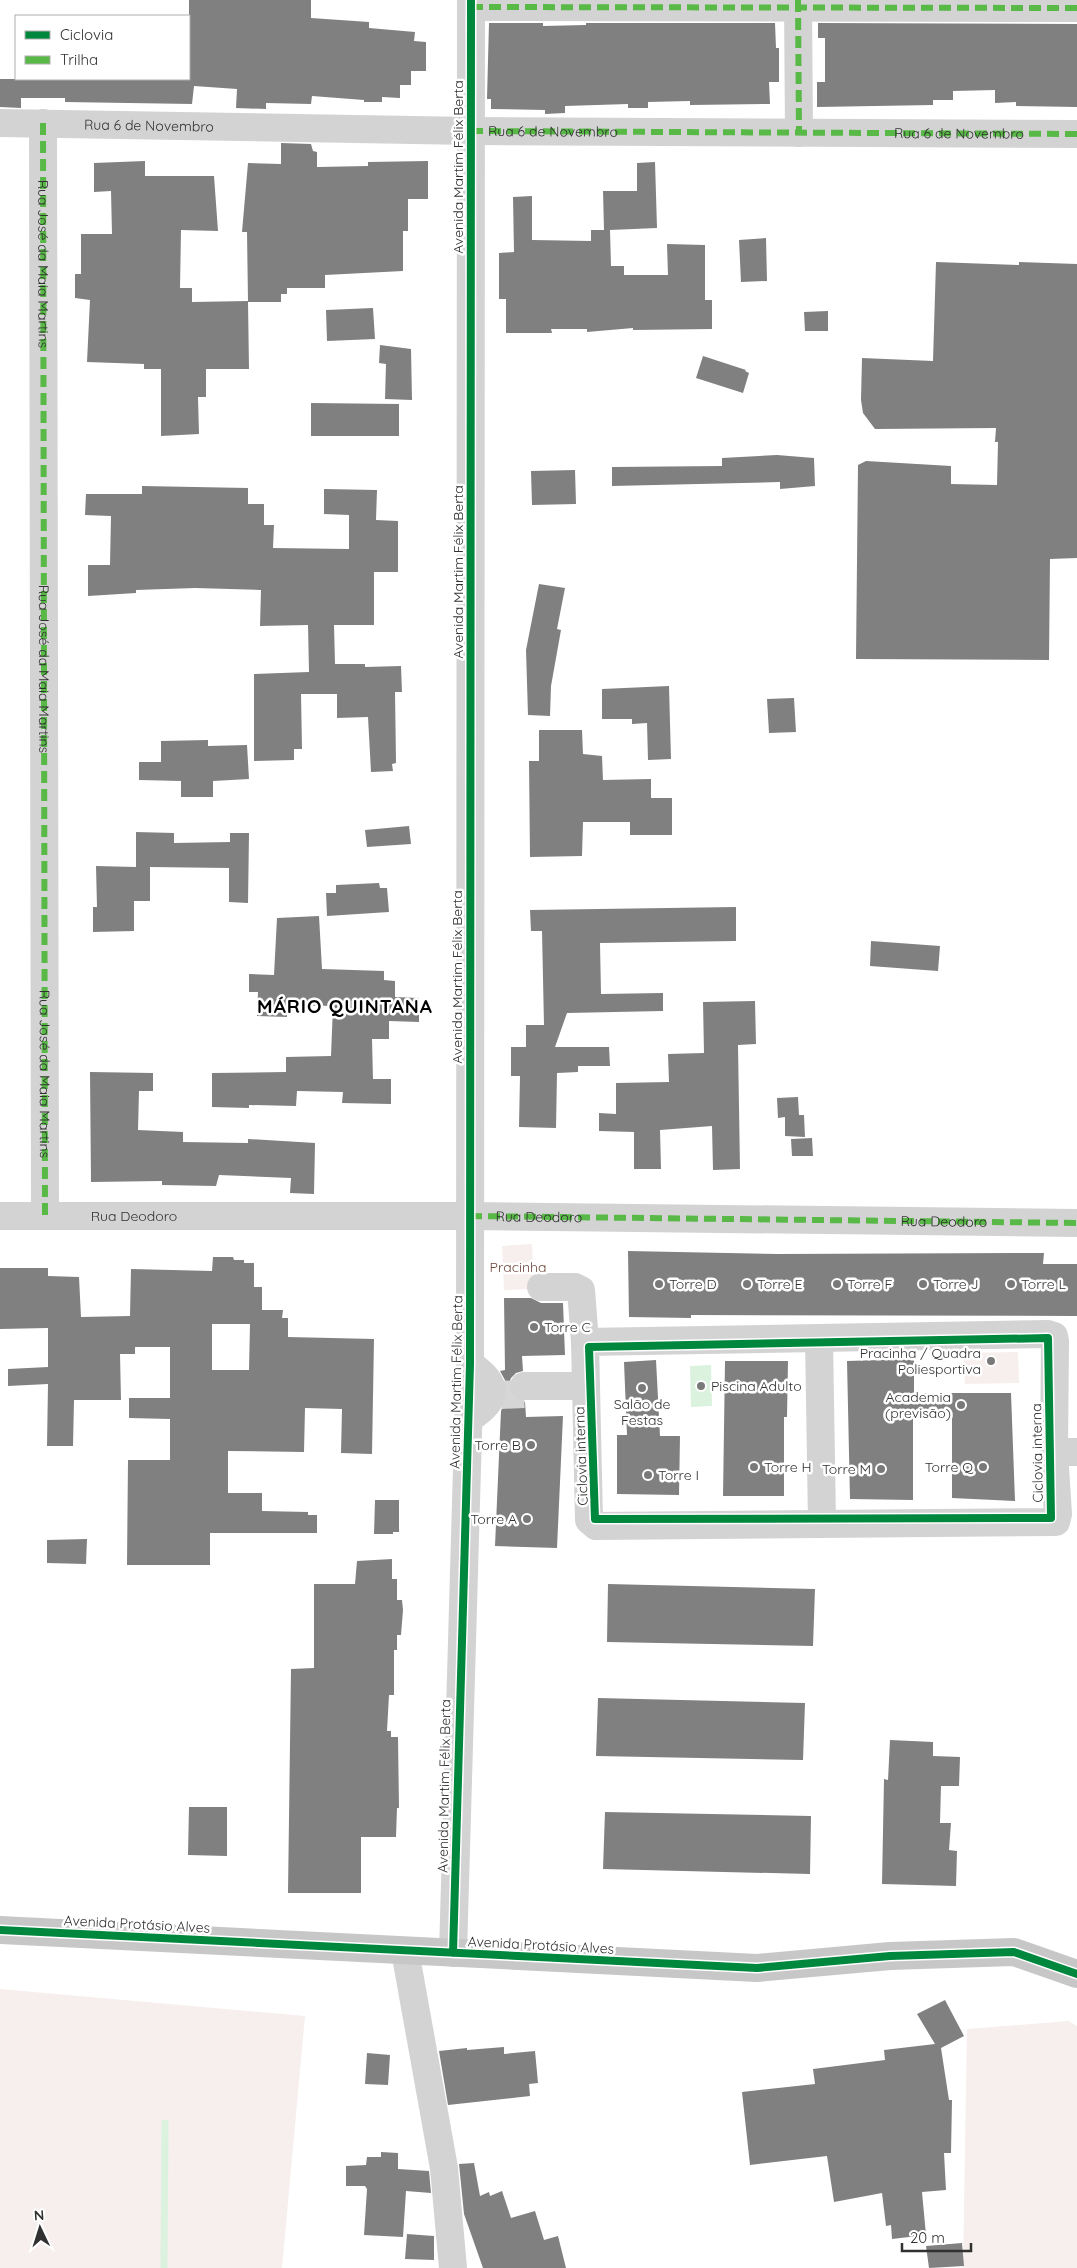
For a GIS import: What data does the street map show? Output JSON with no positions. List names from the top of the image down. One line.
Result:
{"streets":{"main road":["Avenida Protásio Alves"],"street":["Rua 6 de Novembro","Avenida Martim Félix Berta","Rua José da Maia Martins","Rua Deodoro"],"cycle path":["Ciclovia interna"]},"crossings":[["Rua 6 de Novembro","Avenida Martim Félix Berta"],["Rua 6 de Novembro","Rua José da Maia Martins"],["Avenida Martim Félix Berta","Rua Deodoro"],["Avenida Martim Félix Berta","Avenida Protásio Alves"],["Rua José da Maia Martins","Rua Deodoro"]],"districts":["MÁRIO QUINTANA"],"parks":["Pracinha"],"places":["Torre D","Torre E","Torre F","Torre J","Torre L","Torre C","Pracinha / Quadra Poliesportiva","Piscina Adulto","Salão de Festas","Academia (previsão)","Torre B","Torre H","Torre Q","Torre M","Torre I","Torre A"],"legend":["Ciclovia","Trilha"],"scale_bar":"20 m","north":"top"}
